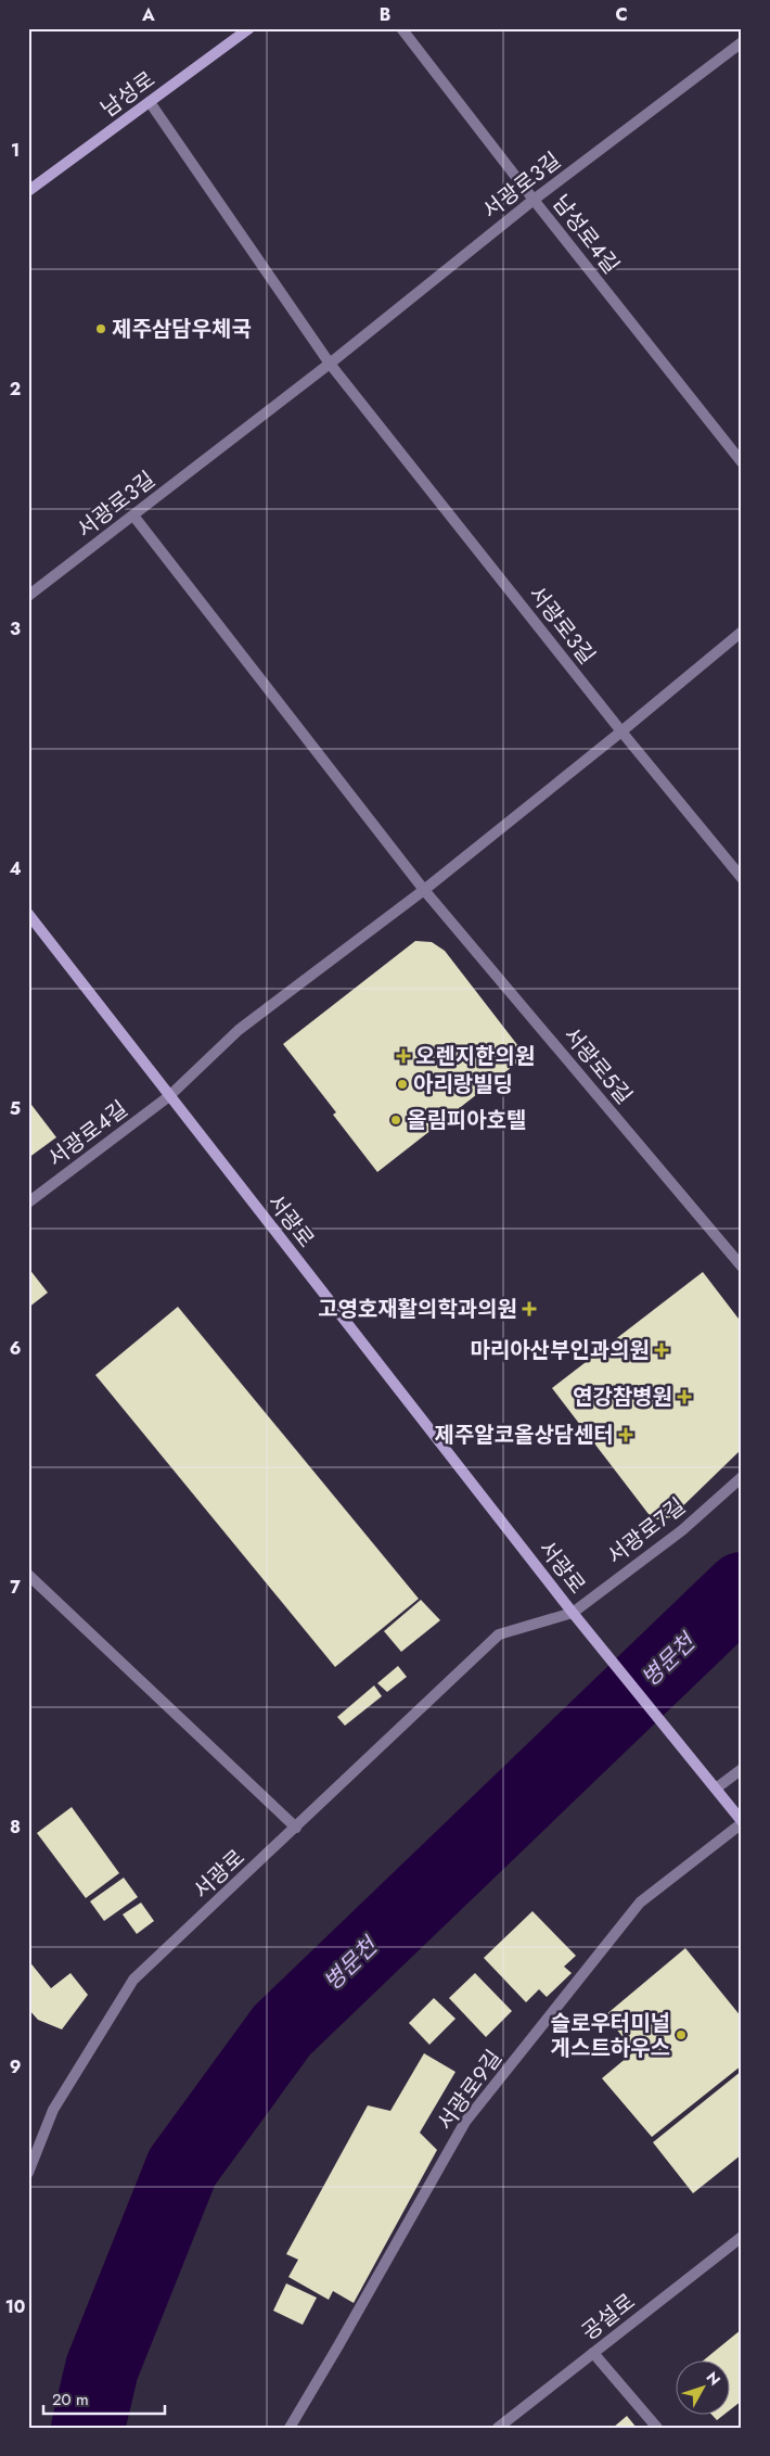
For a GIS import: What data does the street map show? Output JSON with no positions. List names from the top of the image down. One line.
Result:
{"streets":{"main road":["남성로","서광로"],"street":["서광로3길","남성로4길","서광로5길","서광로4길","서광로7길","서광로9길","공설로"]},"crossings":[["서광로3길","남성로4길"],["서광로3길","서광로5길"],["서광로4길","서광로"],["서광로","서광로7길"]],"water":["병문천"],"places":{"other":["제주삼담우체국","아리랑빌딩","올림피아호텔","슬로우터미널 게스트하우스"],"health":["오렌지한의원","고영호재활의학과의원","마리아산부인과의원","연강참병원","제주알코올상담센터"]},"scale_bar":"20 m","north":"top right","grid":{"columns":["A","B","C"],"rows":["1","2","3","4","5","6","7","8","9","10"]}}
